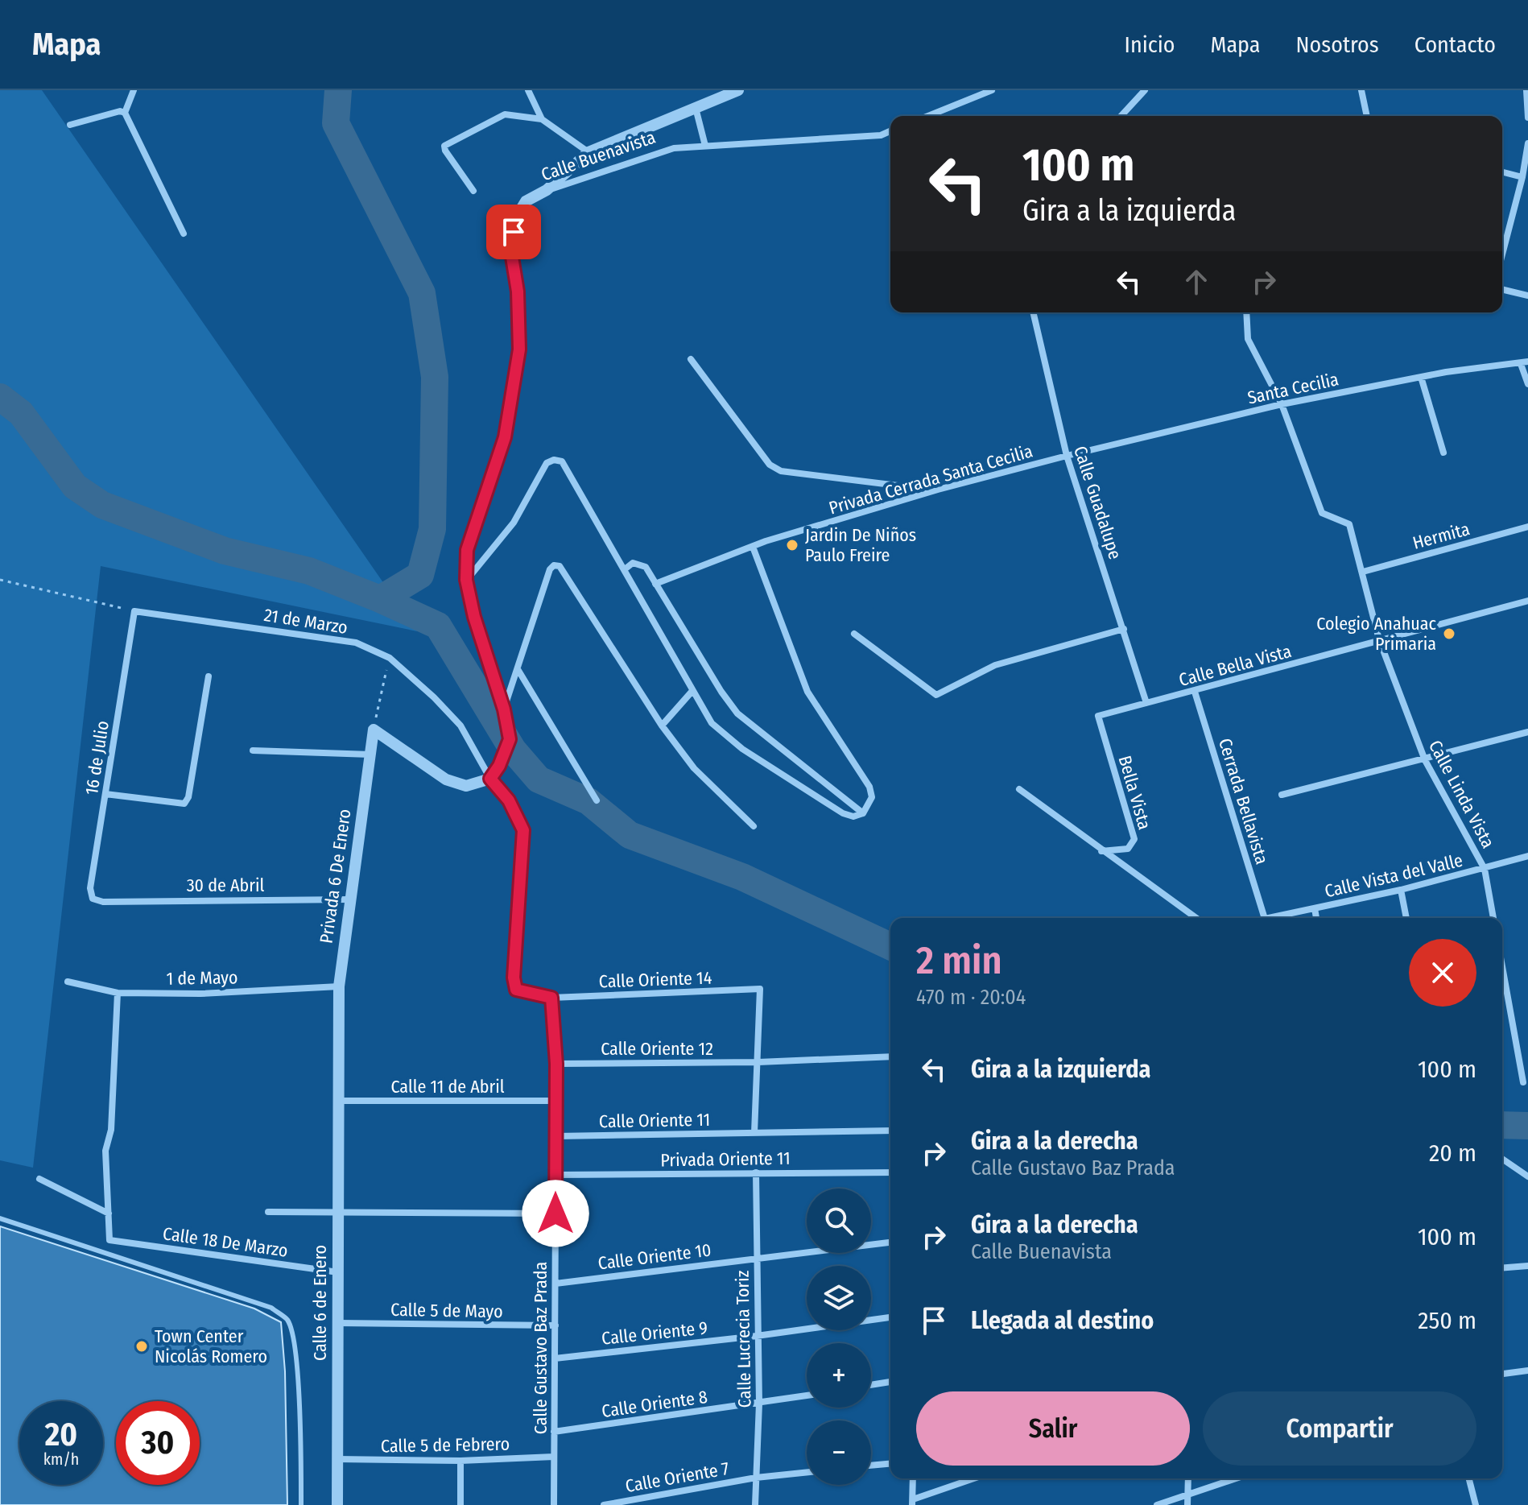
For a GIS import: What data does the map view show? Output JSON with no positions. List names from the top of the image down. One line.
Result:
{"streets":{"street":["Calle Buenavista","Santa Cecilia","Privada Cerrada Santa Cecilia","Calle Guadalupe","Hermita","21 de Marzo","Calle Bella Vista","16 de Julio","Bella Vista","Calle Linda Vista","Cerrada Bellavista","Calle Vista del Valle","Privada 6 De Enero","30 de Abril","1 de Mayo","Calle Oriente 14","Calle Oriente 12","Calle 11 de Abril","Calle Oriente 11","Privada Oriente 11","Calle 18 De Marzo","Calle Oriente 10","Calle 6 de Enero","Calle 5 de Mayo","Calle Oriente 9","Calle Lucrecia Toriz","Calle Gustavo Baz Prada","Calle Oriente 8","Calle 5 de Febrero","Calle Oriente 7"]},"crossings":[["Calle Buenavista","21 de Marzo"],["Calle Buenavista","Calle Oriente 14"],["Santa Cecilia","Privada Cerrada Santa Cecilia"],["Santa Cecilia","Calle Guadalupe"],["Santa Cecilia","Calle Linda Vista"],["Privada Cerrada Santa Cecilia","Calle Guadalupe"],["Calle Guadalupe","Calle Bella Vista"],["Hermita","Calle Linda Vista"],["21 de Marzo","16 de Julio"],["21 de Marzo","Calle Oriente 14"],["Calle Bella Vista","Bella Vista"],["Calle Bella Vista","Calle Linda Vista"],["Calle Bella Vista","Cerrada Bellavista"],["16 de Julio","30 de Abril"],["Calle Linda Vista","Calle Vista del Valle"],["Privada 6 De Enero","30 de Abril"],["Privada 6 De Enero","1 de Mayo"],["Privada 6 De Enero","Calle 11 de Abril"],["Privada 6 De Enero","Calle 6 de Enero"],["Calle Oriente 14","Calle Oriente 12"],["Calle Oriente 14","Calle Gustavo Baz Prada"],["Calle Oriente 12","Calle Gustavo Baz Prada"],["Calle 11 de Abril","Calle 6 de Enero"],["Calle 11 de Abril","Calle Gustavo Baz Prada"],["Calle Oriente 11","Calle Gustavo Baz Prada"],["Privada Oriente 11","Calle Lucrecia Toriz"],["Privada Oriente 11","Calle Gustavo Baz Prada"],["Calle 18 De Marzo","Calle 6 de Enero"],["Calle Oriente 10","Calle Lucrecia Toriz"],["Calle Oriente 10","Calle Gustavo Baz Prada"],["Calle 6 de Enero","Calle 5 de Mayo"],["Calle 6 de Enero","Calle 5 de Febrero"],["Calle 5 de Mayo","Calle Gustavo Baz Prada"],["Calle Oriente 9","Calle Lucrecia Toriz"],["Calle Oriente 9","Calle Gustavo Baz Prada"],["Calle Lucrecia Toriz","Calle Oriente 8"],["Calle Lucrecia Toriz","Calle Oriente 7"],["Calle Gustavo Baz Prada","Calle Oriente 8"],["Calle Gustavo Baz Prada","Calle 5 de Febrero"]],"places":["Jardin De Niños Paulo Freire","Colegio Anahuac Primaria","Town Center Nicolás Romero"],"page":{"header":"Mapa","nav":["Inicio","Mapa","Nosotros","Contacto"],"turn":["100 m","Gira a la izquierda"],"heading":["2 min","470 m · 20:04"],"list":[{"name":"Gira a la izquierda","value":"100 m"},{"name":"Gira a la derecha","note":"Calle Gustavo Baz Prada","value":"20 m"},{"name":"Gira a la derecha","note":"Calle Buenavista","value":"100 m"},{"name":"Llegada al destino","value":"250 m"}],"map_buttons":["+","−"],"buttons":["Salir","Compartir"],"speed":"20 km/h","limit":"30"}}
